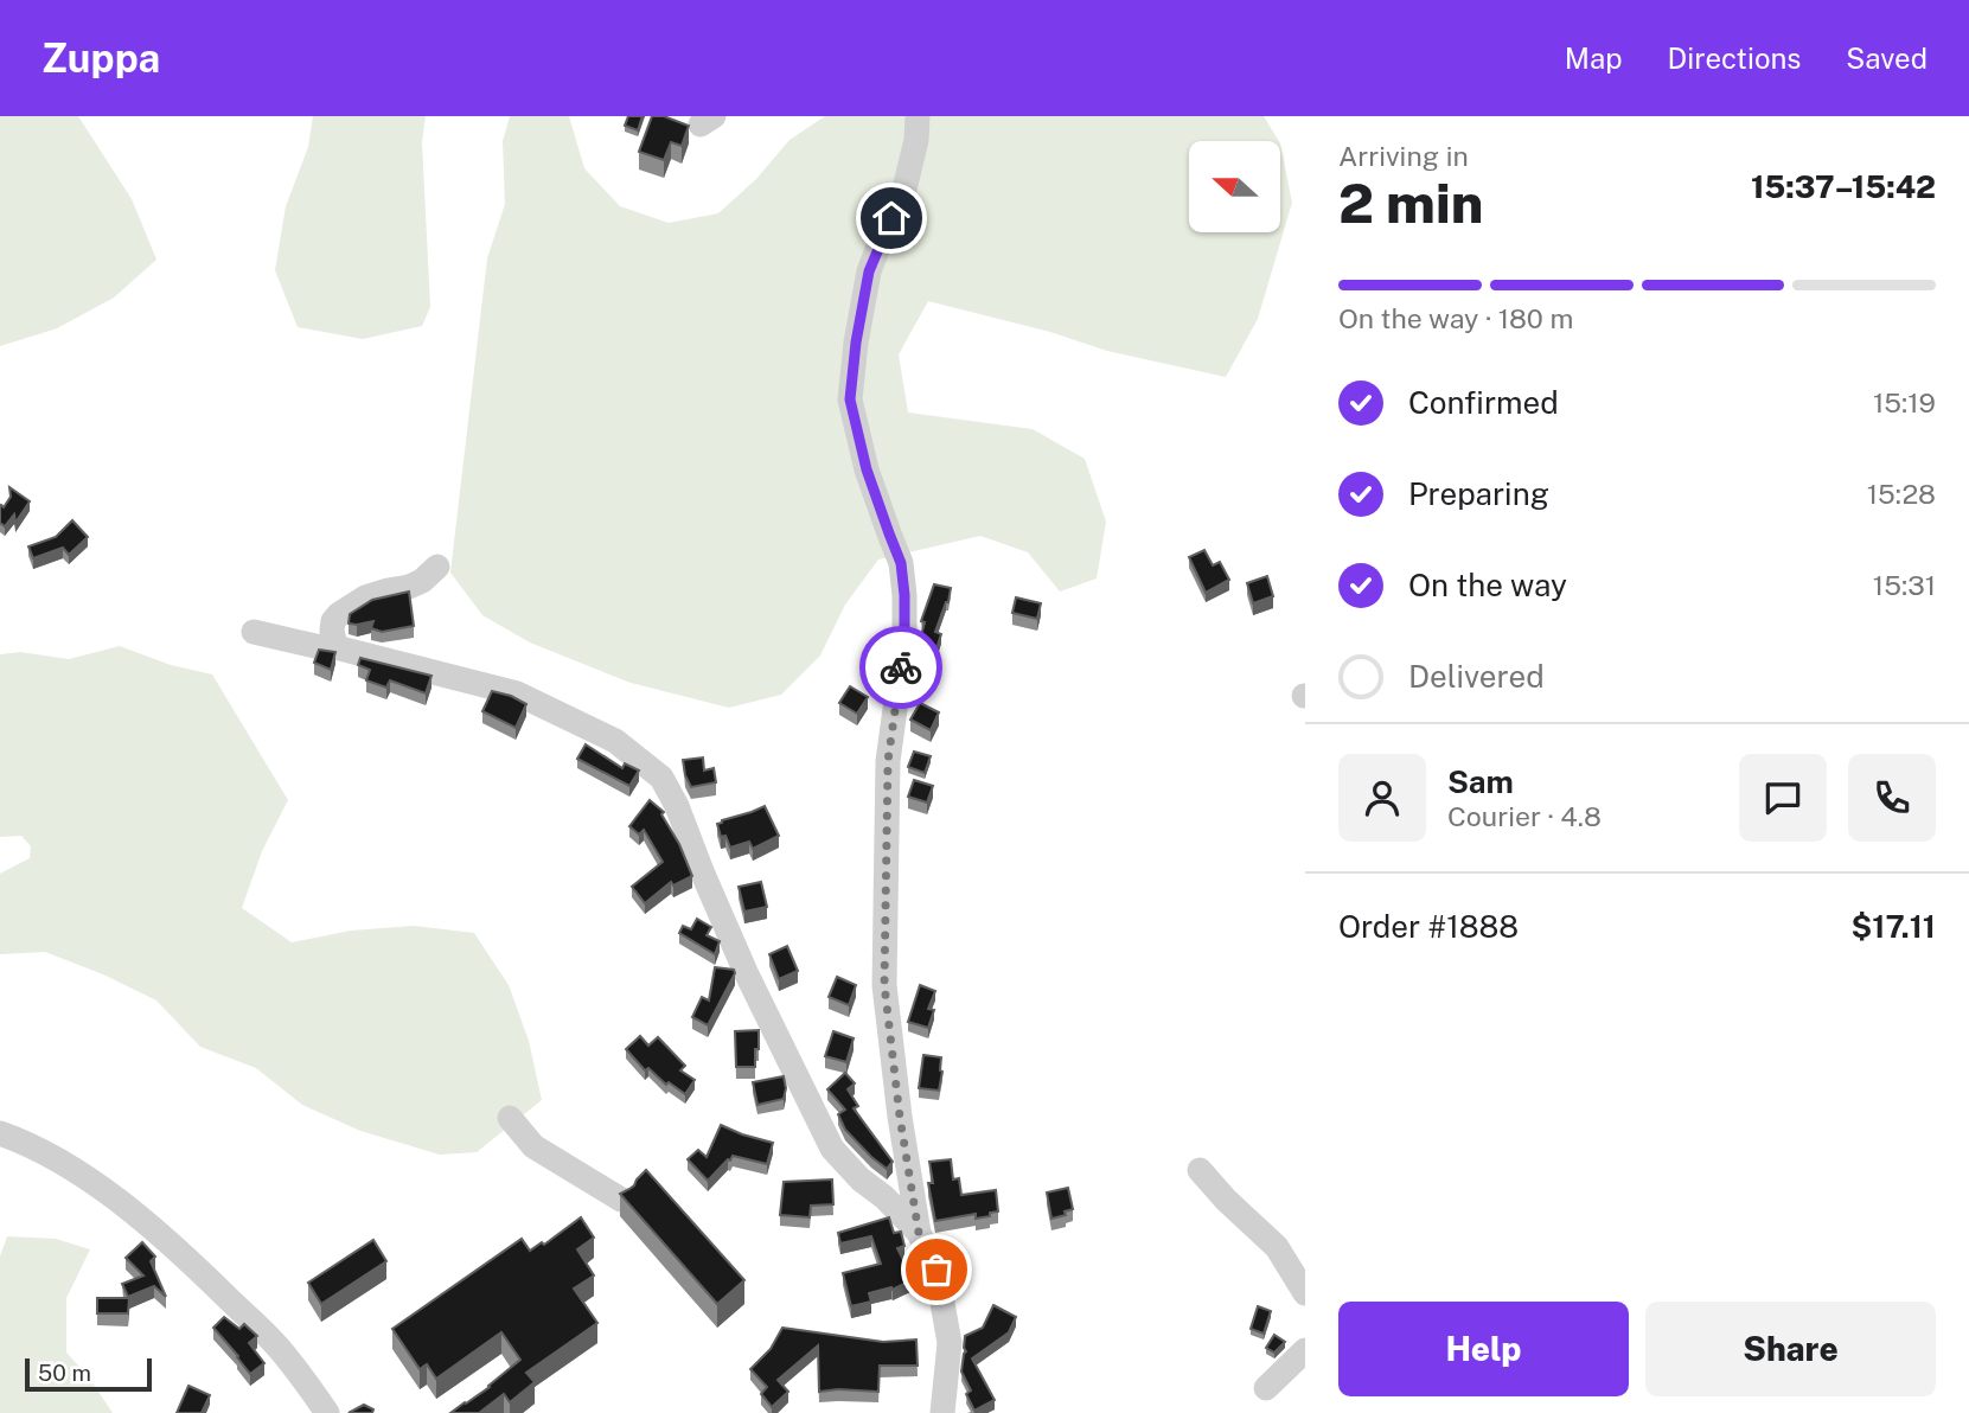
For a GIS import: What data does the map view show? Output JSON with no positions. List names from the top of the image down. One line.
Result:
{"scale_bar":"50 m","north":"left","page":{"header":"Zuppa","nav":["Map","Directions","Saved"],"heading":["2 min","Arriving in","15:37–15:42"],"panel":["Sam","Courier · 4.8","Order #1888","$17.11"],"bar":"On the way · 180 m","list":[["Confirmed","15:19"],["Preparing","15:28"],["On the way","15:31"],"Delivered"],"buttons":["Help","Share"],"scale":"50 m"}}
